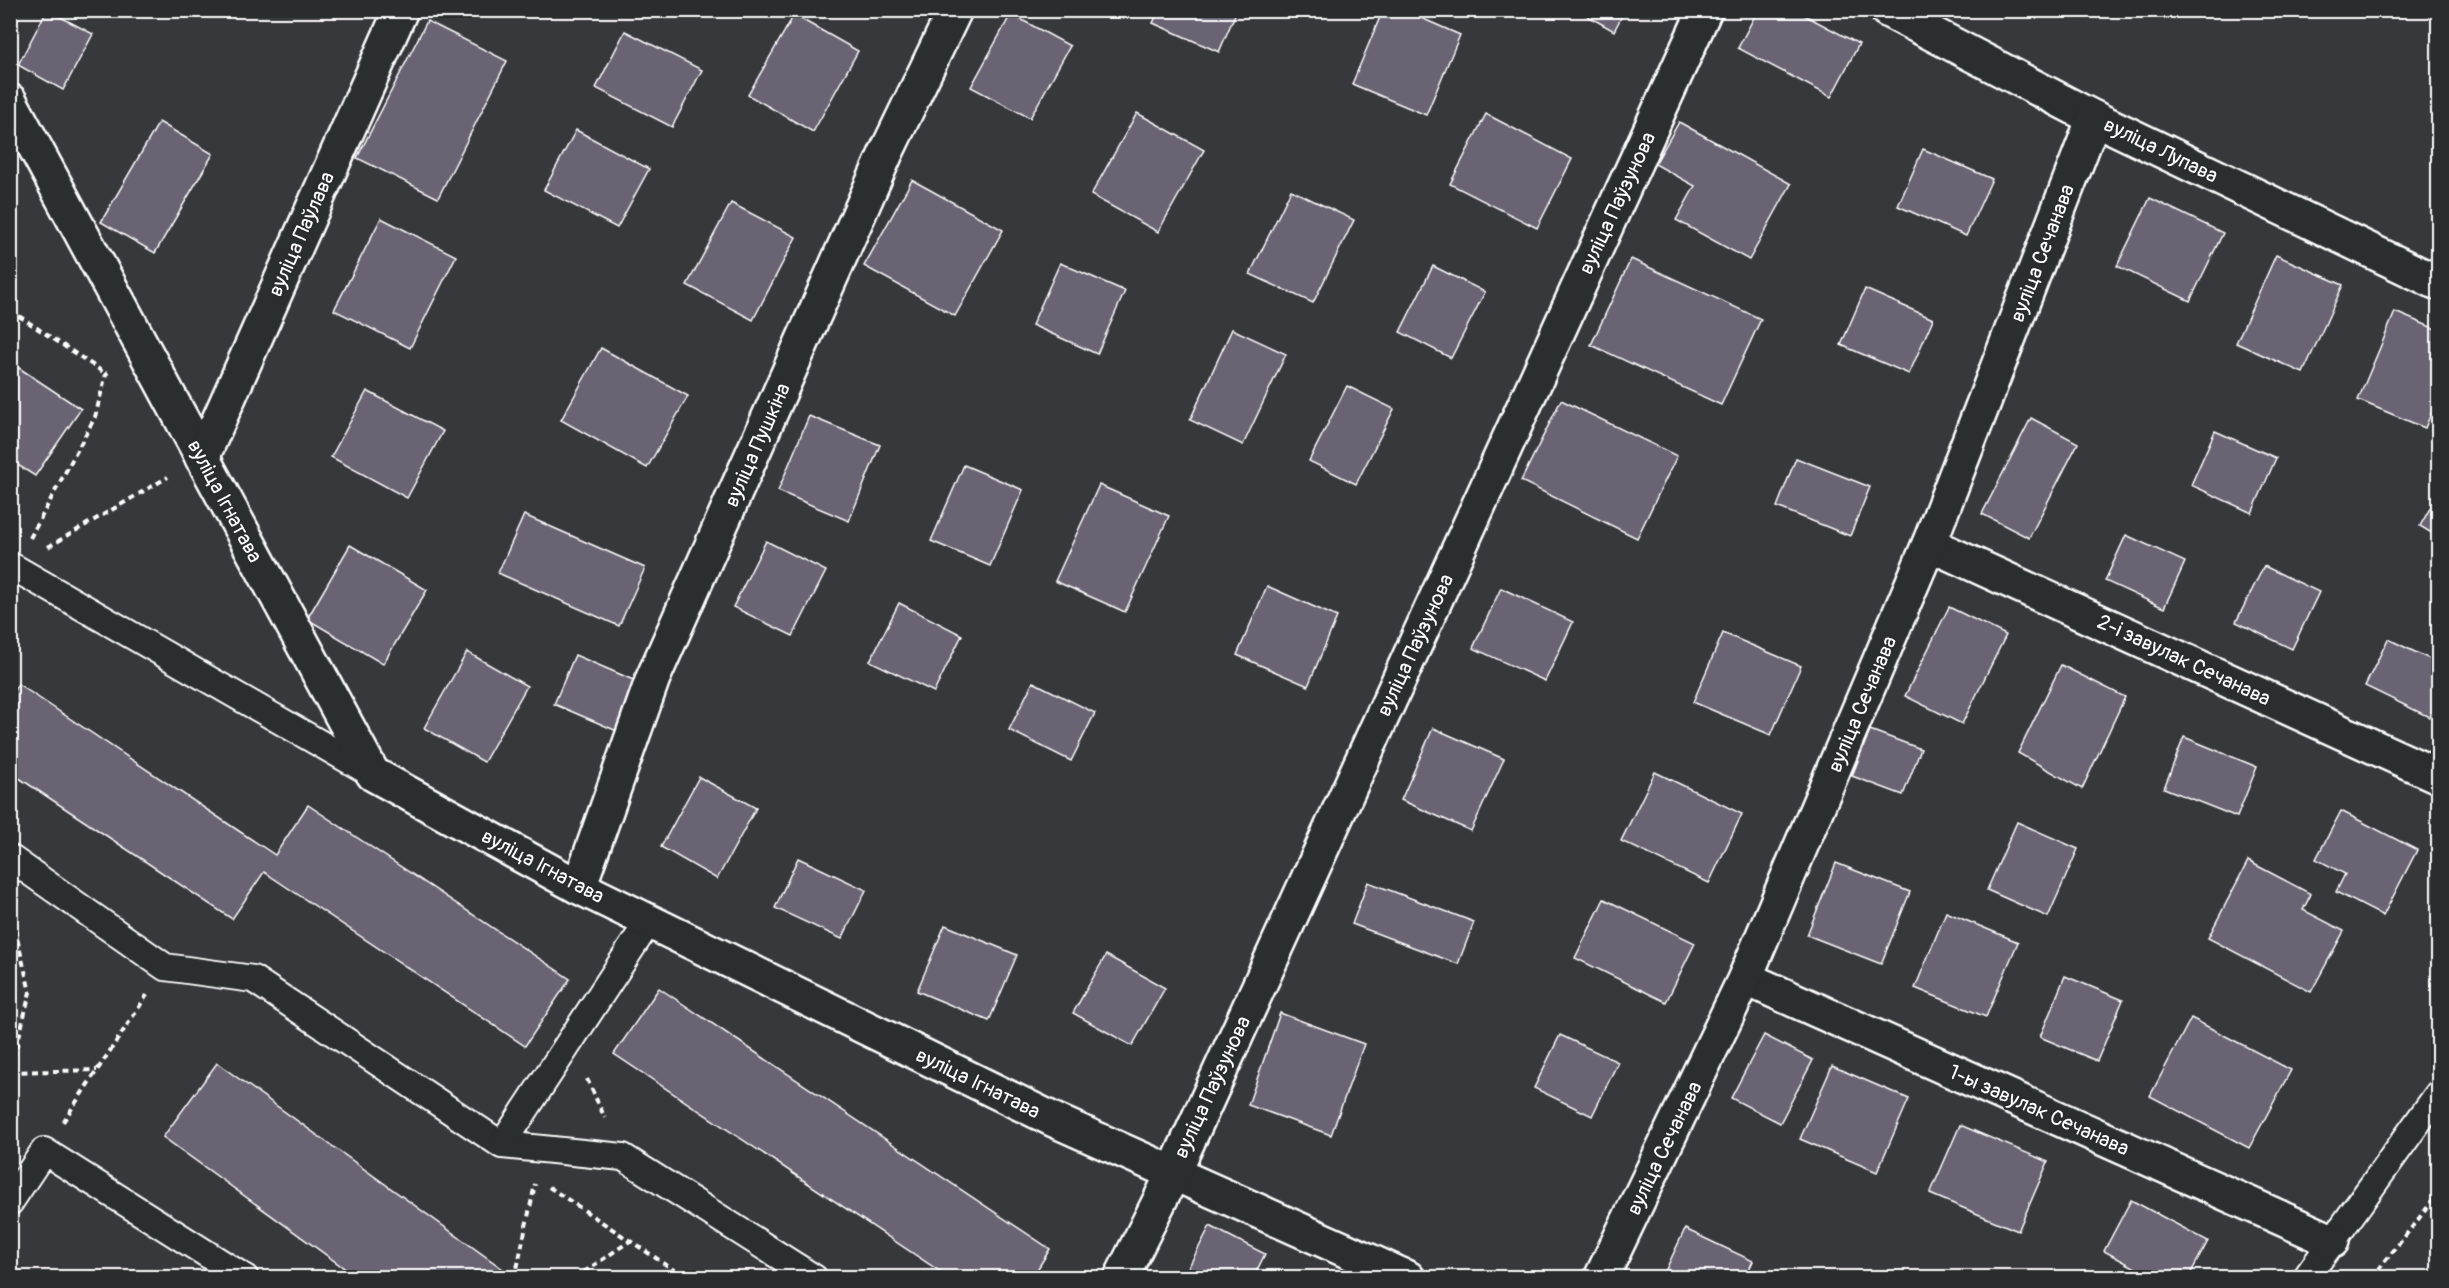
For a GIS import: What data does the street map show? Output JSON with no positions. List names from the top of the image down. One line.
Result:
{"streets":{"street":["вуліца Лупава","вуліца Паўзунова","вуліца Паўлава","вуліца Сечанава","вуліца Пушкіна","вуліца Ігнатава","2-і завулак Сечанава","1-ы завулак Сечанава"]},"crossings":[["вуліца Лупава","вуліца Сечанава"],["вуліца Паўзунова","вуліца Ігнатава"],["вуліца Паўлава","вуліца Ігнатава"],["вуліца Сечанава","2-і завулак Сечанава"],["вуліца Сечанава","1-ы завулак Сечанава"],["вуліца Пушкіна","вуліца Ігнатава"]]}
